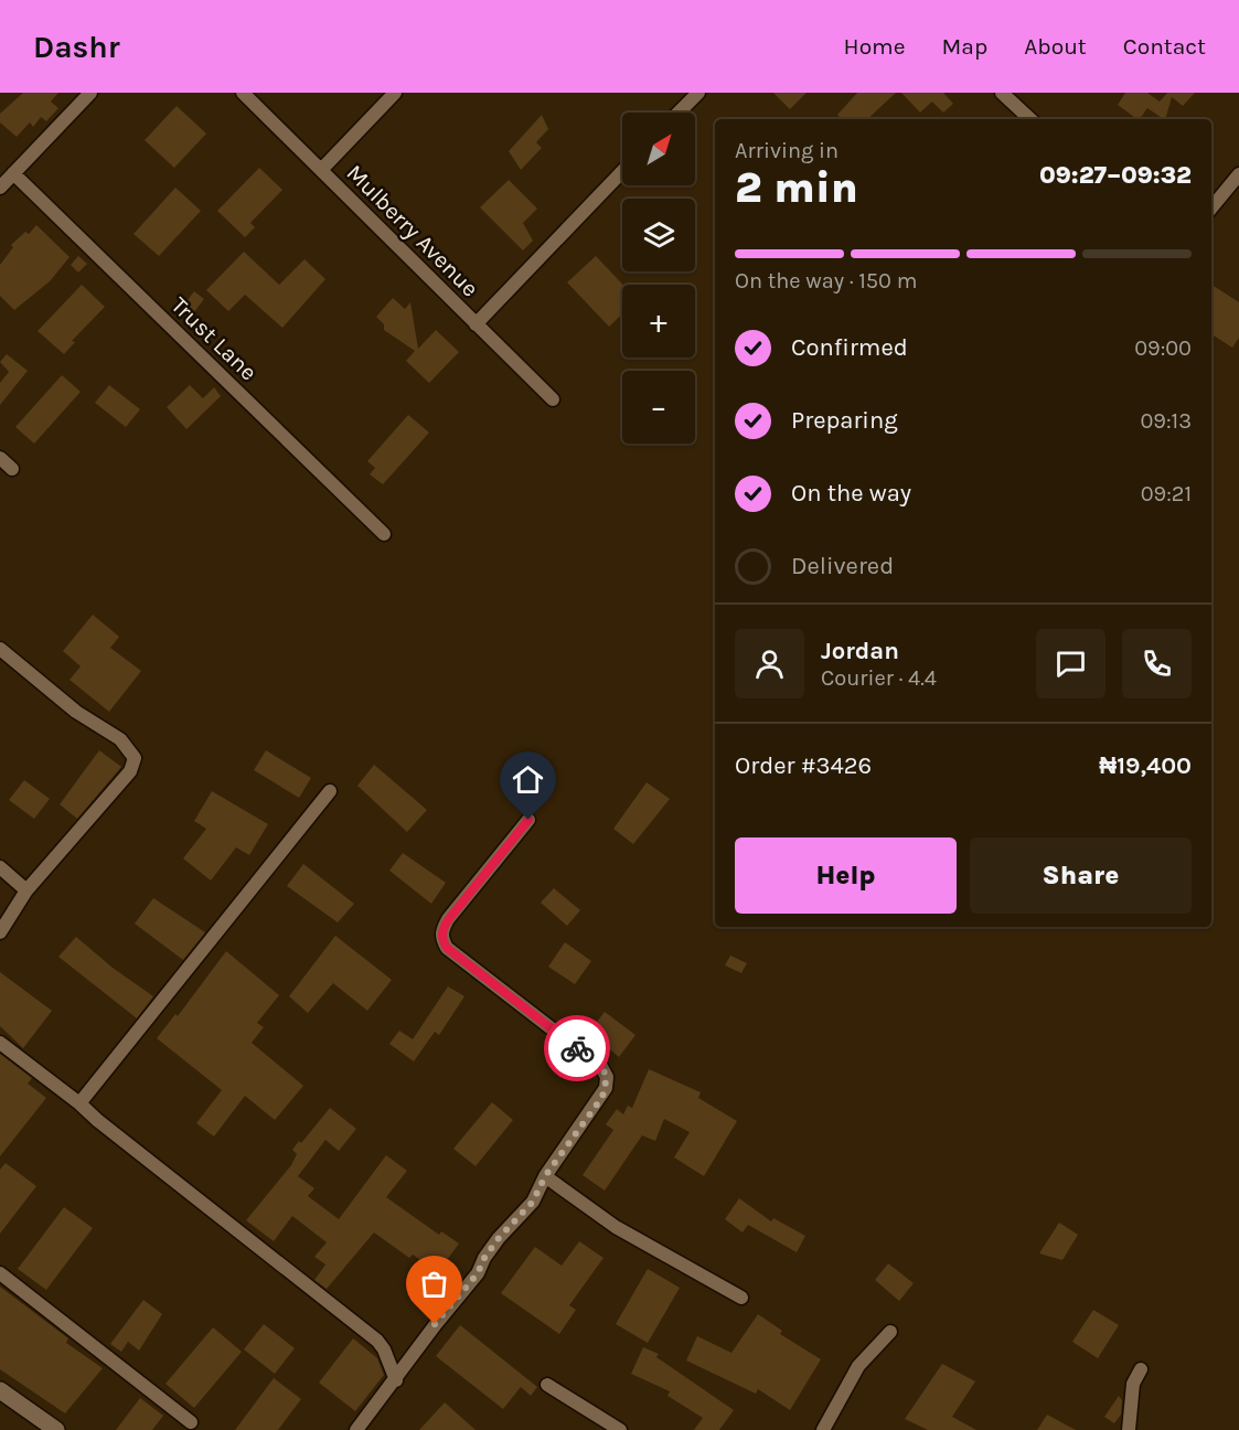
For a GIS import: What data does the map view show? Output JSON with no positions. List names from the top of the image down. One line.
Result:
{"streets":{"street":["Mulberry Avenue","Trust Lane"]},"north":"top right","page":{"header":"Dashr","nav":["Home","Map","About","Contact"],"map_buttons":["+","−"],"heading":["2 min","Arriving in","09:27–09:32"],"panel":["Jordan","Courier · 4.4","Order #3426","₦19,400"],"bar":"On the way · 150 m","list":[["Confirmed","09:00"],["Preparing","09:13"],["On the way","09:21"],"Delivered"],"buttons":["Help","Share"]}}
